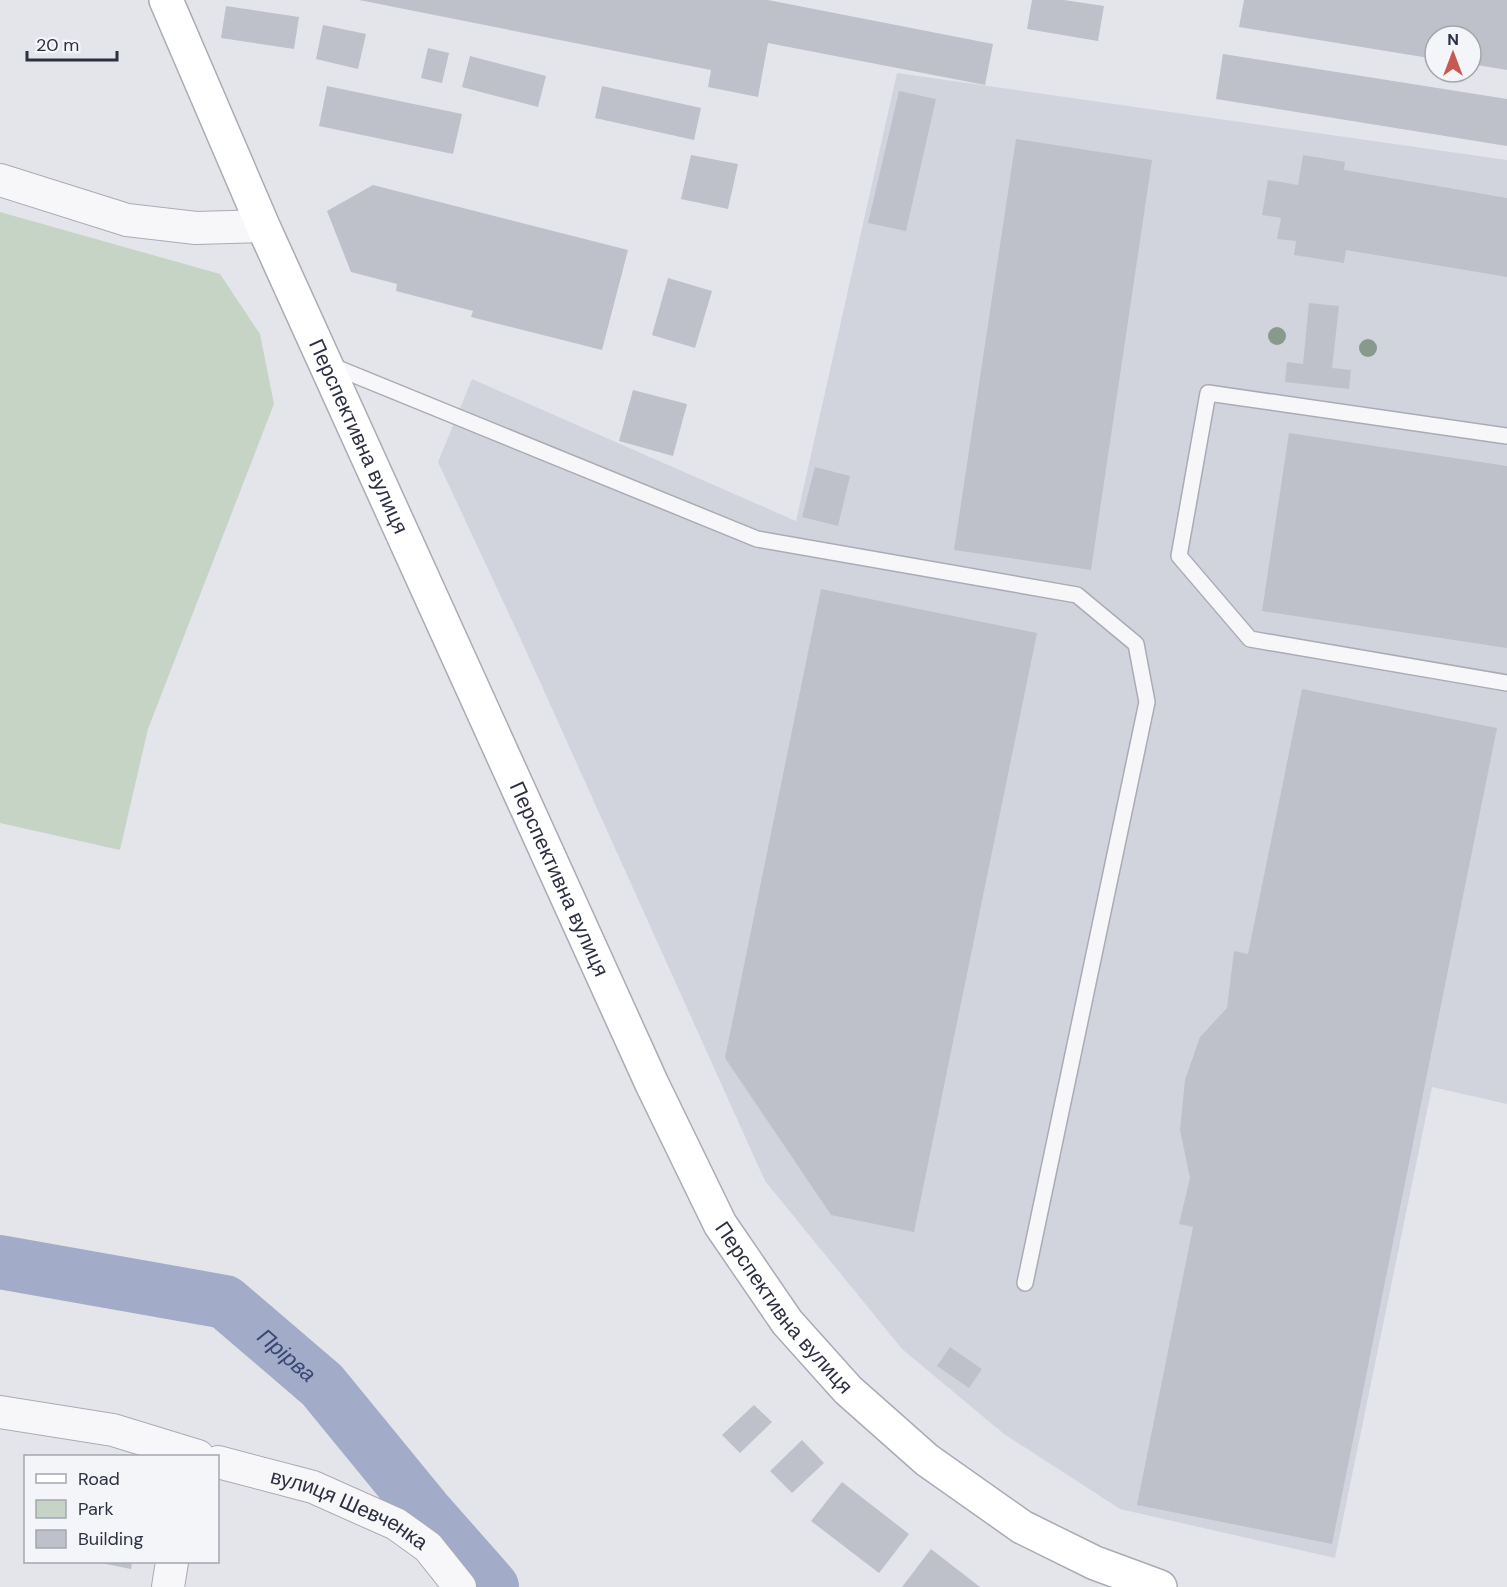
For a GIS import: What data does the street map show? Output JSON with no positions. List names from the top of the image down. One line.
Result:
{"streets":{"street":["Перспективна вулиця","вулиця Шевченка"]},"water":["Прірва"],"legend":["Road","Park","Building"],"scale_bar":"20 m","north":"top"}
